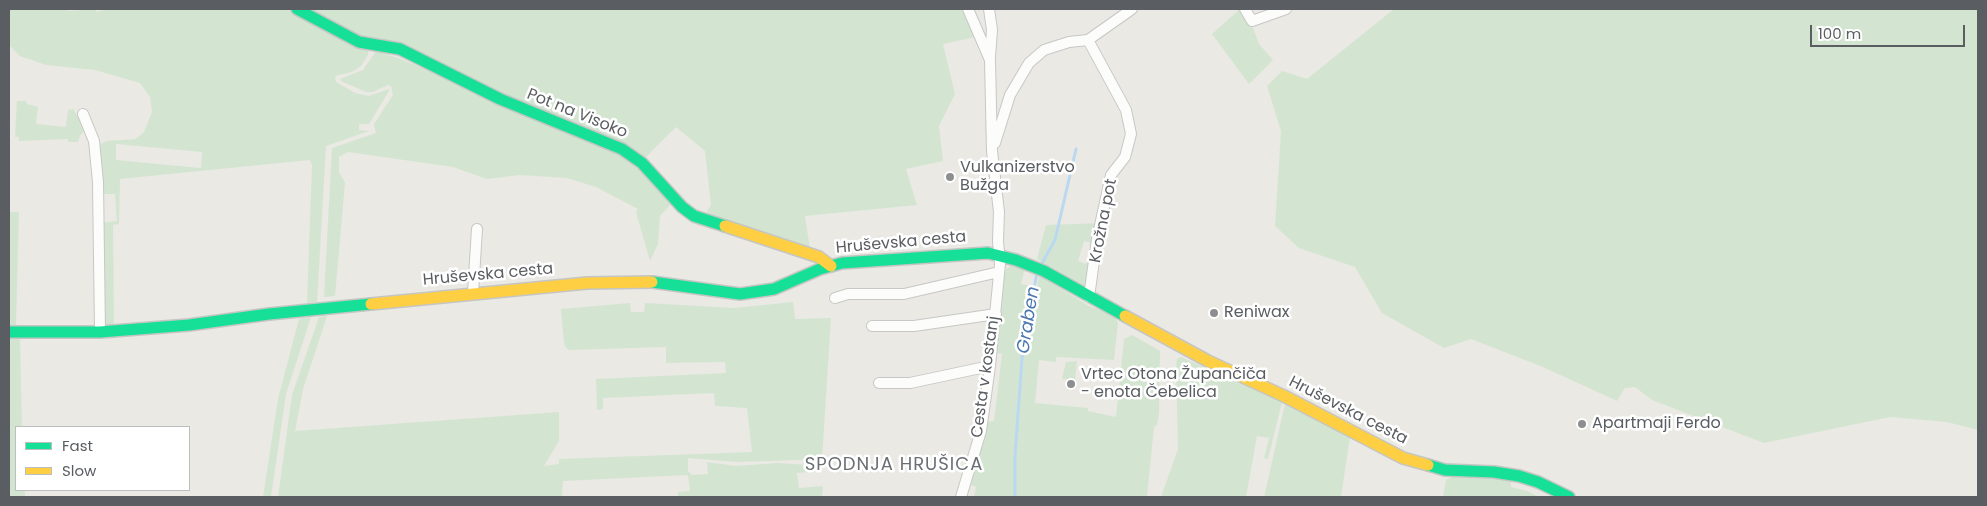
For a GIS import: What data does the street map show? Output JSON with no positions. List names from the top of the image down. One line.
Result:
{"streets":{"street":["Pot na Visoko","Krožna pot","Hruševska cesta","Cesta v kostanj"]},"crossings":[["Pot na Visoko","Hruševska cesta"],["Krožna pot","Hruševska cesta"],["Hruševska cesta","Cesta v kostanj"]],"districts":["SPODNJA HRUŠICA"],"water":["Graben"],"places":["Vulkanizerstvo Bužga","Reniwax","Vrtec Otona Župančiča - enota Čebelica","Apartmaji Ferdo"],"legend":["Fast","Slow"],"scale_bar":"100 m"}
